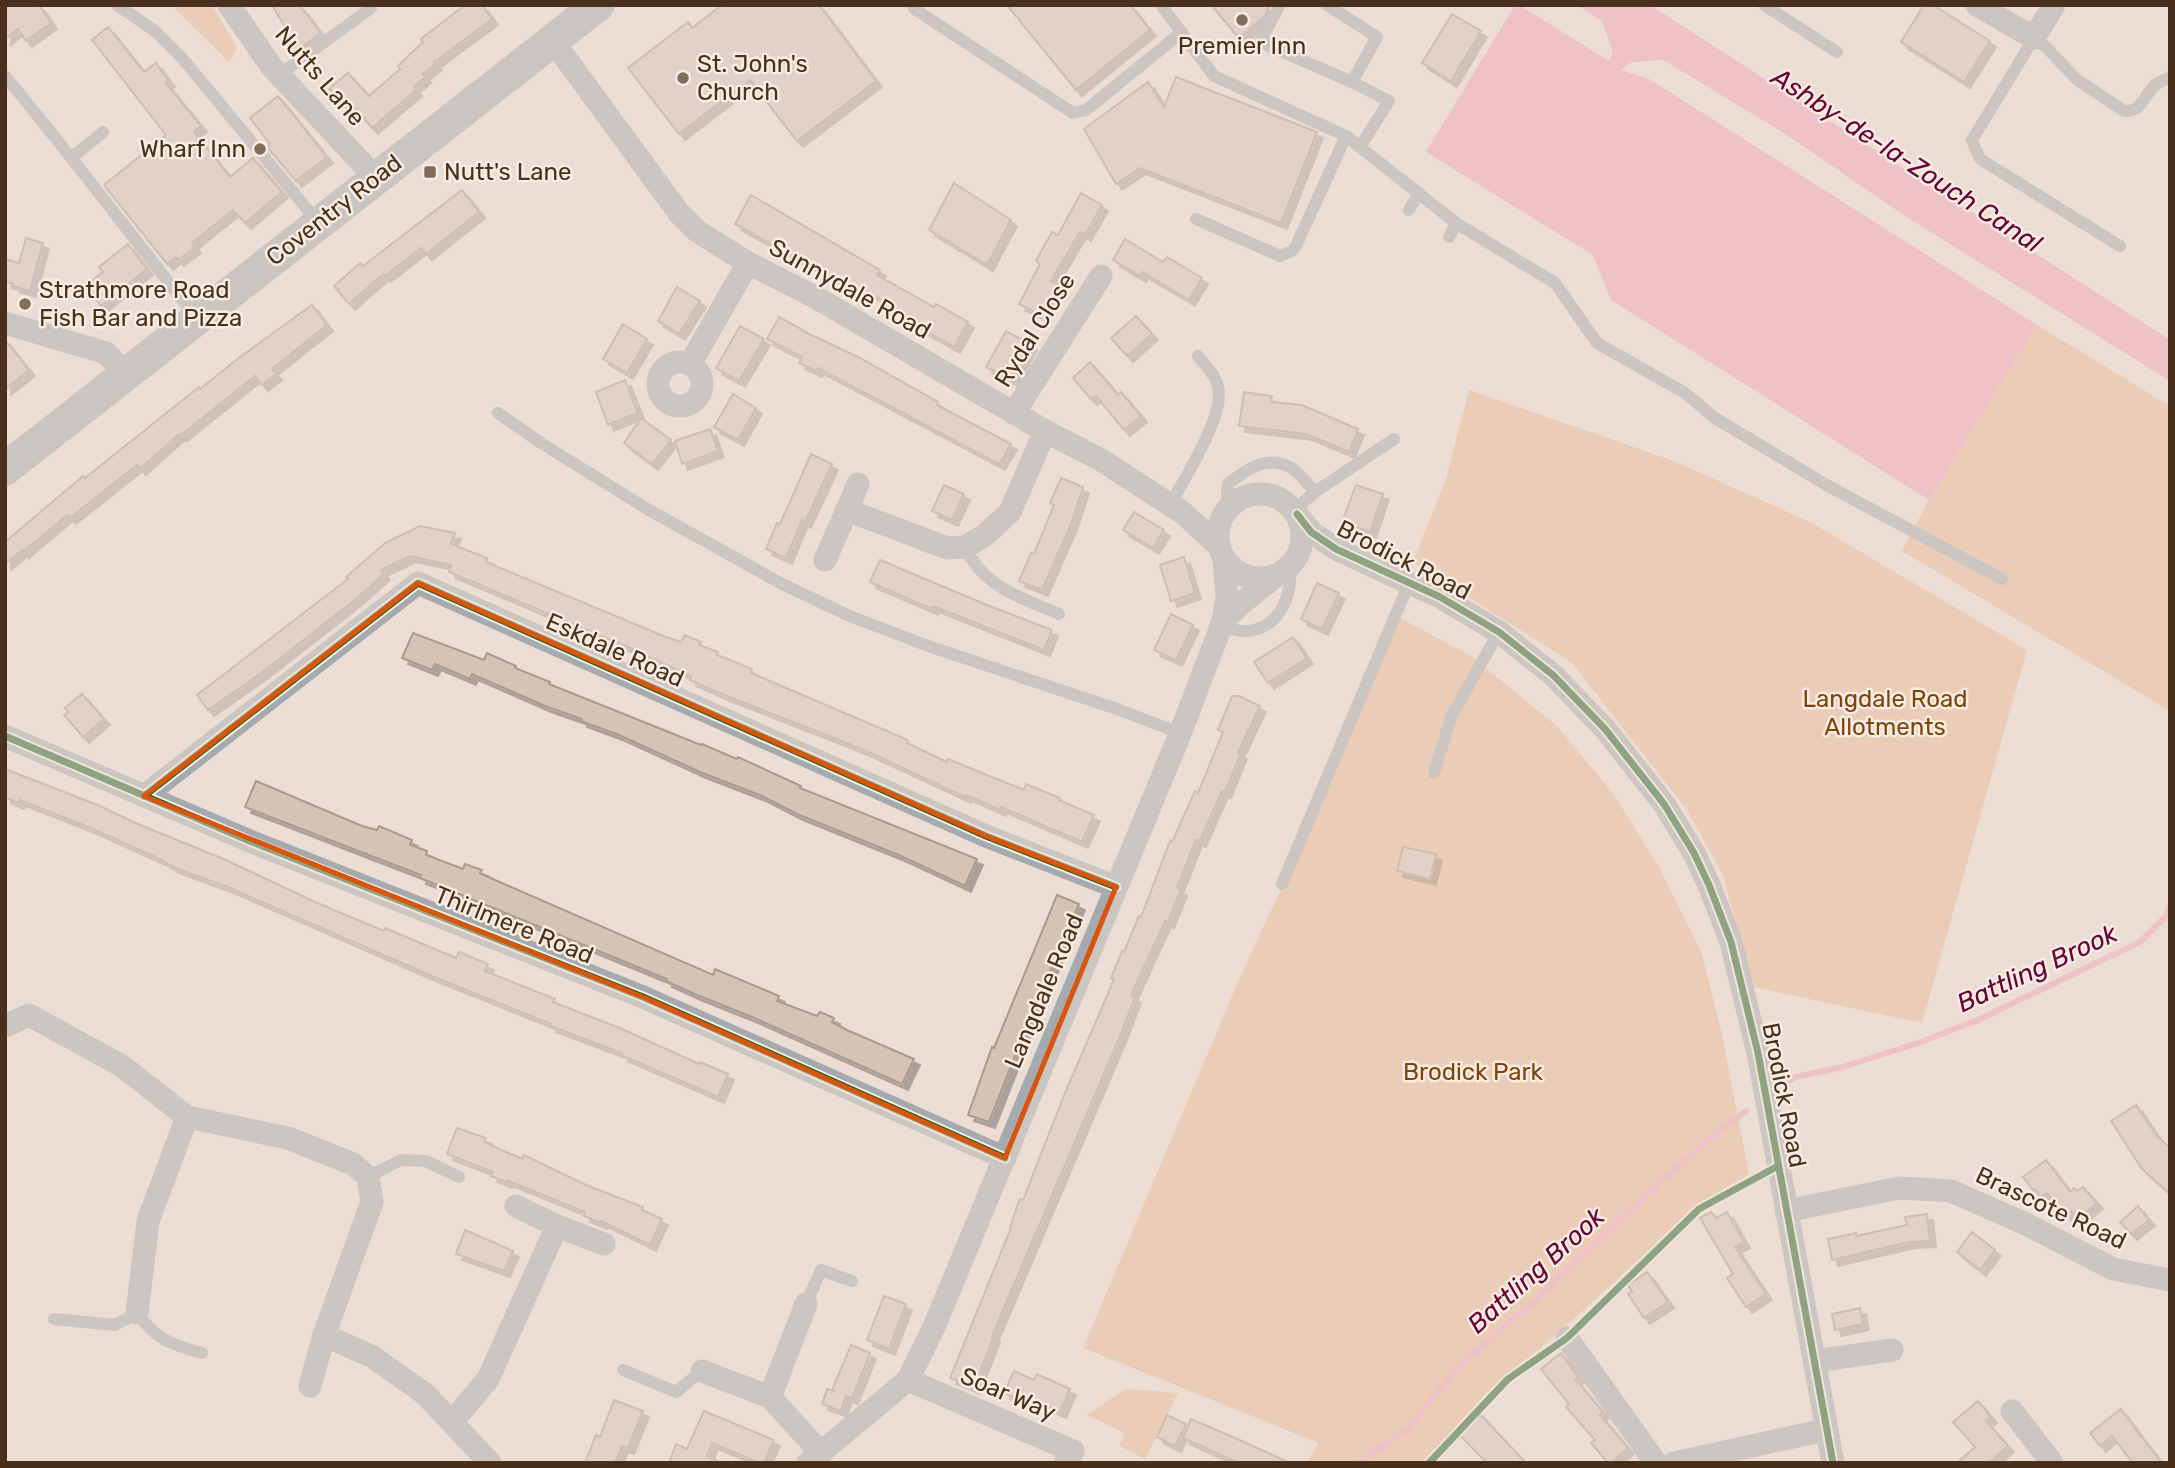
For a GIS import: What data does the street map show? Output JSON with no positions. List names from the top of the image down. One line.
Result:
{"streets":{"main road":["Coventry Road"],"street":["Nutts Lane","Sunnydale Road","Rydal Close","Brodick Road","Eskdale Road","Thirlmere Road","Langdale Road","Brascote Road","Soar Way"]},"crossings":[["Nutts Lane","Coventry Road"],["Coventry Road","Sunnydale Road"],["Sunnydale Road","Rydal Close"],["Sunnydale Road","Brodick Road"],["Sunnydale Road","Langdale Road"],["Brodick Road","Langdale Road"],["Brodick Road","Brascote Road"],["Eskdale Road","Thirlmere Road"],["Eskdale Road","Langdale Road"],["Thirlmere Road","Langdale Road"],["Langdale Road","Soar Way"]],"water":["Ashby-de-la-Zouch Canal","Battling Brook"],"parks":["Langdale Road Allotments","Brodick Park"],"places":{"other":["Premier Inn","St. John's Church","Wharf Inn","Strathmore Road Fish Bar and Pizza"],"transit":["Nutt's Lane"]}}
